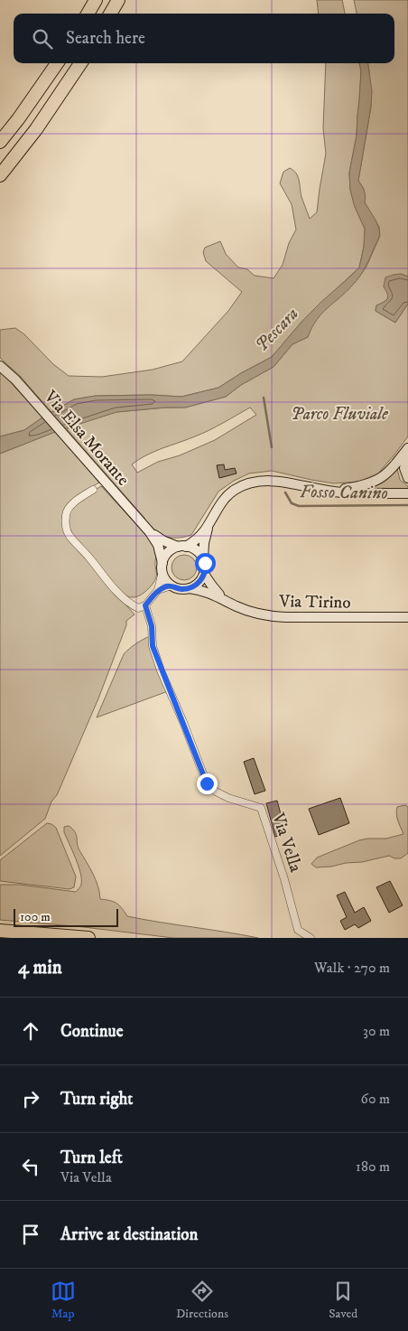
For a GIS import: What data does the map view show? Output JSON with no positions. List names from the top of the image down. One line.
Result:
{"streets":{"main road":["Via Elsa Morante","Via Tirino"],"street":["Via Vella"]},"crossings":[["Via Elsa Morante","Via Tirino"]],"water":["Pescara","Fosso Canino"],"parks":["Parco Fluviale"],"scale_bar":"100 m","page":{"search":"Search here","scale":"100 m","heading":["4 min","Walk · 270 m"],"list":[["Continue","30 m"],["Turn right","60 m"],["Turn left","Via Vella","180 m"],"Arrive at destination"],"nav":["Map","Directions","Saved"]}}
